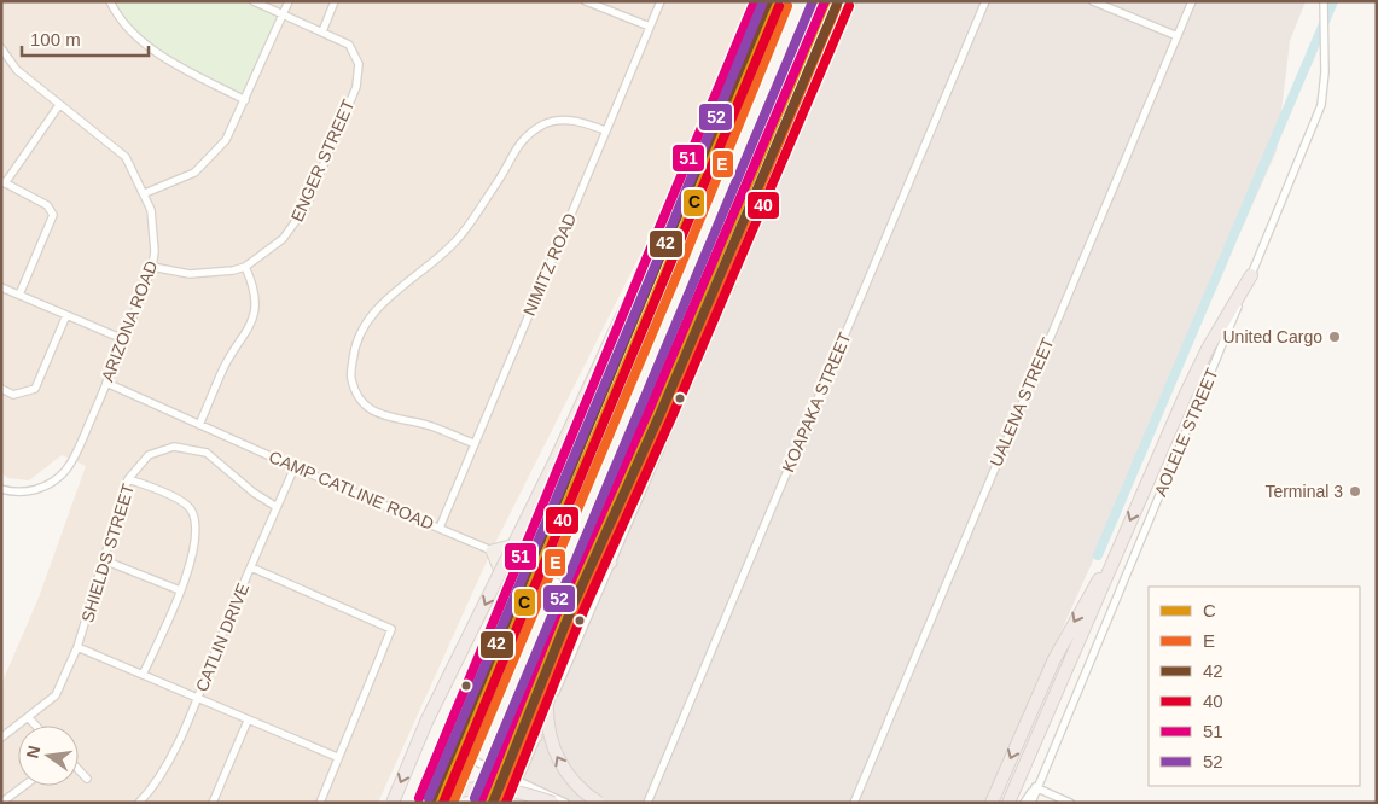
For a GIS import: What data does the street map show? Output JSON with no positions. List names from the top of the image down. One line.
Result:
{"streets":{"street":["ENGER STREET","NIMITZ ROAD","ARIZONA ROAD","KOAPAKA STREET","UALENA STREET","AOLELE STREET","CAMP CATLINE ROAD","SHIELDS STREET","CATLIN DRIVE"]},"crossings":[["ENGER STREET","ARIZONA ROAD"],["NIMITZ ROAD","CAMP CATLINE ROAD"],["ARIZONA ROAD","CAMP CATLINE ROAD"],["CAMP CATLINE ROAD","CATLIN DRIVE"],["SHIELDS STREET","CATLIN DRIVE"]],"places":["United Cargo","Terminal 3"],"lines":["transit line C","transit line 42","transit line 51","transit line 52","transit line E","transit line 40"],"legend":["C","E","42","40","51","52"],"scale_bar":"100 m","north":"left"}
